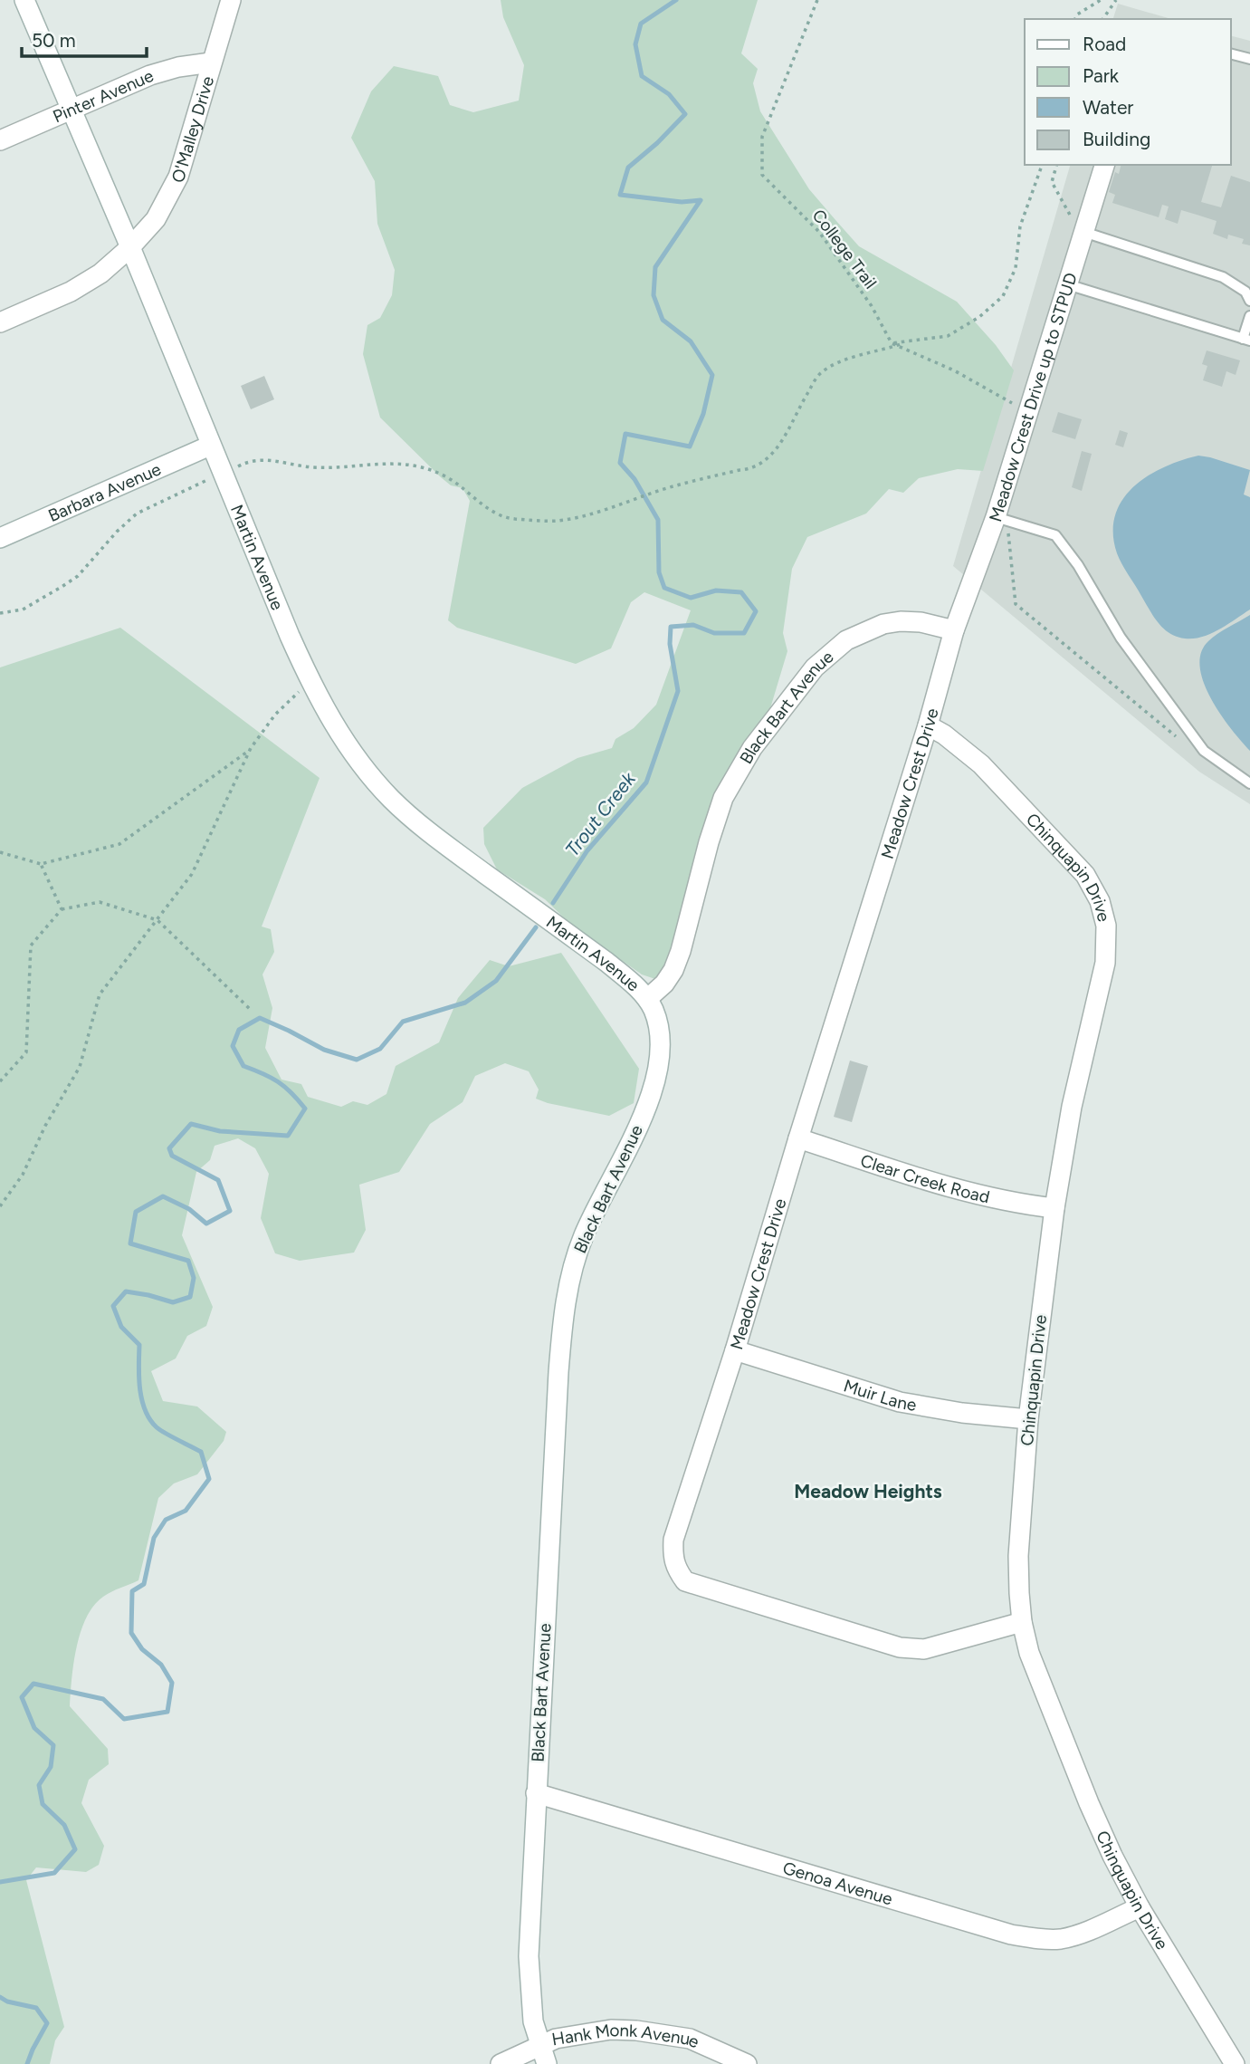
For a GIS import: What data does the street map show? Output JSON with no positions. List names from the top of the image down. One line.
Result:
{"streets":{"street":["Pinter Avenue","O'Malley Drive","Meadow Crest Drive up to STPUD","Barbara Avenue","Martin Avenue","Black Bart Avenue","Meadow Crest Drive","Chinquapin Drive","Clear Creek Road","Muir Lane","Genoa Avenue","Hank Monk Avenue"],"path":["College Trail"]},"crossings":[["Pinter Avenue","O'Malley Drive"],["Pinter Avenue","Martin Avenue"],["O'Malley Drive","Martin Avenue"],["Meadow Crest Drive up to STPUD","Black Bart Avenue"],["Meadow Crest Drive up to STPUD","Meadow Crest Drive"],["Barbara Avenue","Martin Avenue"],["Martin Avenue","Black Bart Avenue"],["Black Bart Avenue","Meadow Crest Drive"],["Black Bart Avenue","Genoa Avenue"],["Black Bart Avenue","Hank Monk Avenue"],["Meadow Crest Drive","Chinquapin Drive"],["Meadow Crest Drive","Clear Creek Road"],["Meadow Crest Drive","Muir Lane"],["Chinquapin Drive","Clear Creek Road"],["Chinquapin Drive","Muir Lane"],["Chinquapin Drive","Genoa Avenue"]],"districts":["Meadow Heights"],"water":["Trout Creek"],"legend":["Road","Park","Water","Building"],"scale_bar":"50 m"}
